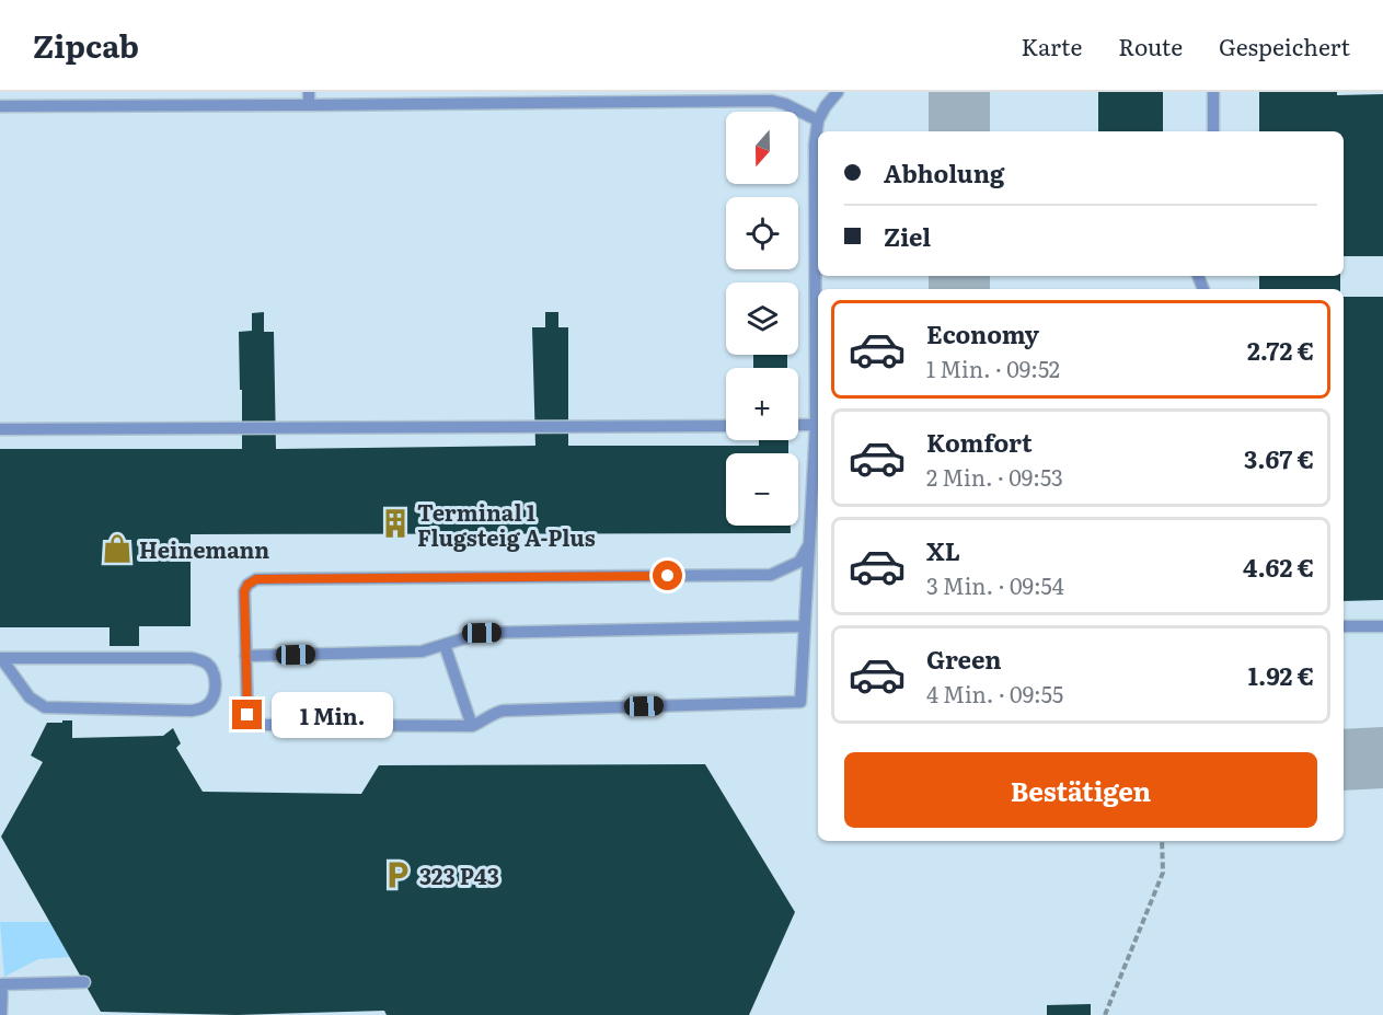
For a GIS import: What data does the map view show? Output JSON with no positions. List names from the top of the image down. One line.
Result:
{"places":{"building":["Terminal 1 Flugsteig A-Plus"],"shop":["Heinemann"],"parking":["323 P43"]},"north":"bottom","page":{"header":"Zipcab","nav":["Karte","Route","Gespeichert"],"map_buttons":["+","−"],"banner":["Abholung","Ziel"],"list":[{"name":"Economy","note":"1 Min. · 09:52","value":"2.72 €"},{"name":"Komfort","note":"2 Min. · 09:53","value":"3.67 €"},{"name":"XL","note":"3 Min. · 09:54","value":"4.62 €"},{"name":"Green","note":"4 Min. · 09:55","value":"1.92 €"}],"bubble":"1 Min.","buttons":"Bestätigen"}}
